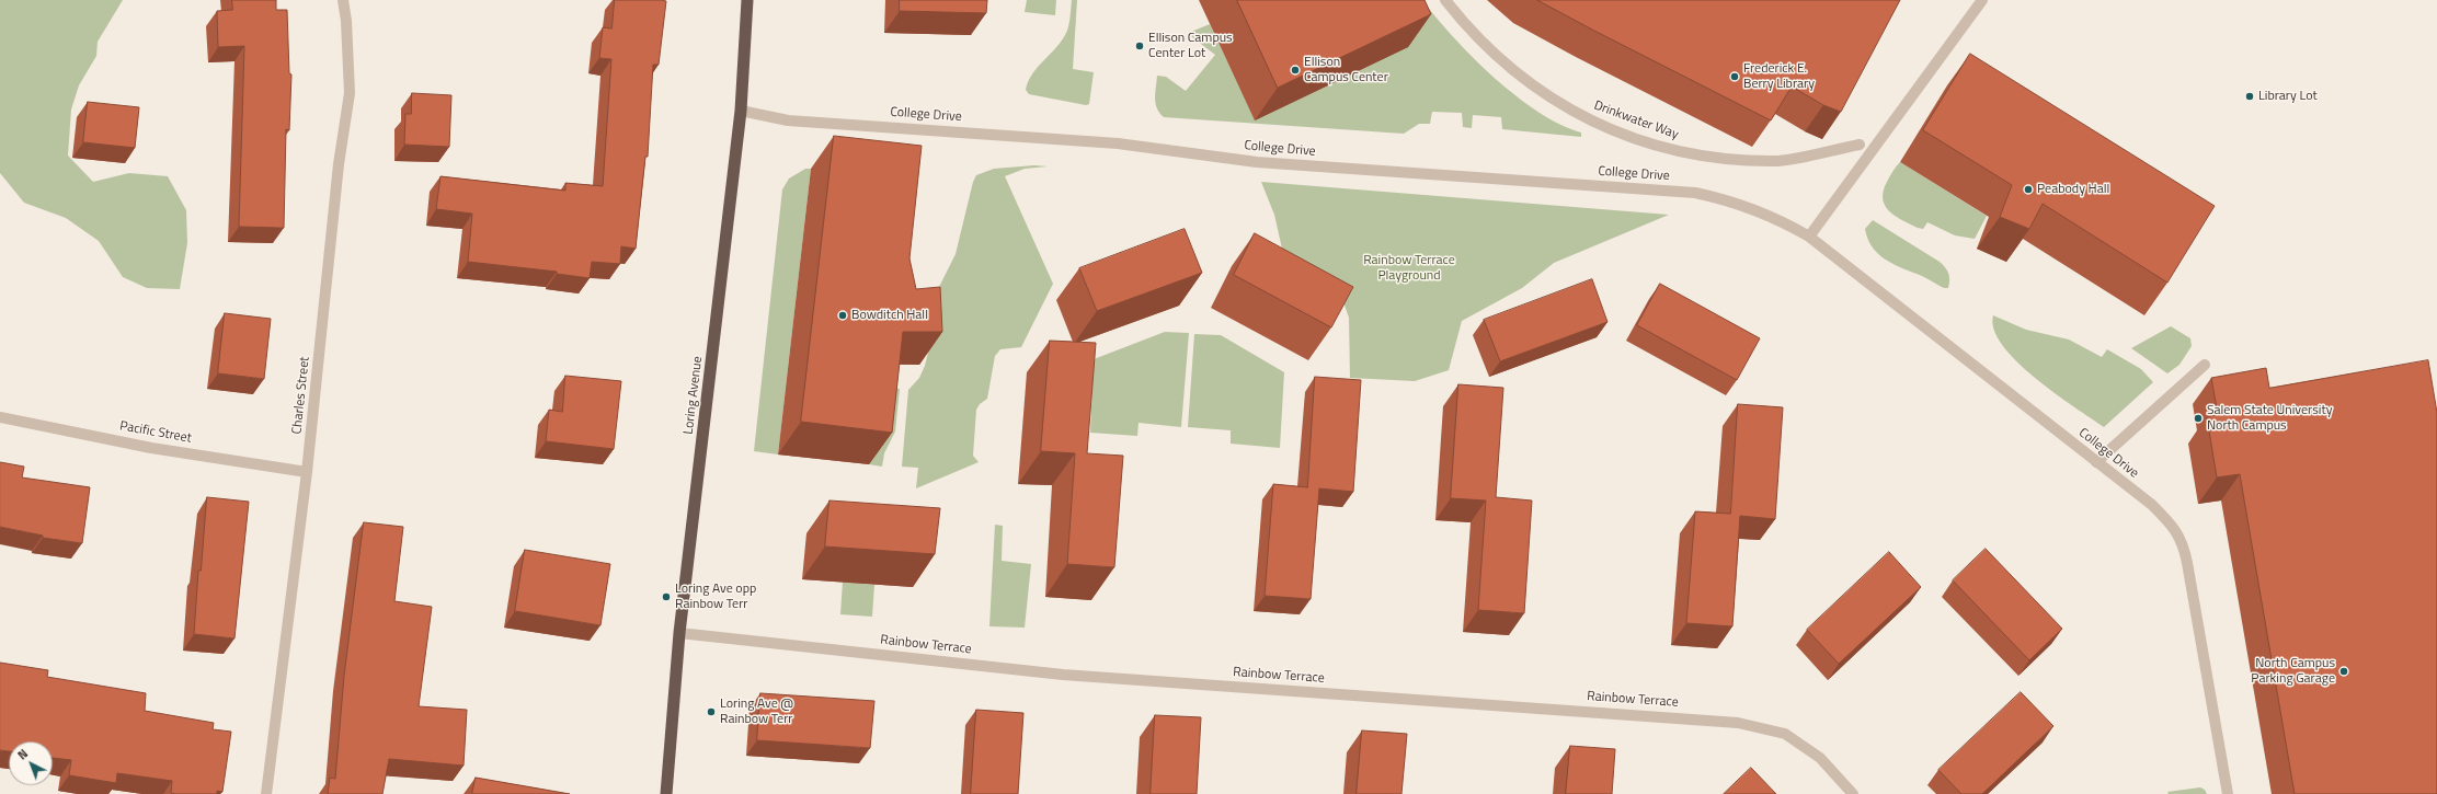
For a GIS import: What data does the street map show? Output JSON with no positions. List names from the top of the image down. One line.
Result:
{"streets":{"highway":["Loring Avenue"],"street":["College Drive","Drinkwater Way","Charles Street","Pacific Street","Rainbow Terrace"]},"crossings":[["College Drive","Loring Avenue"],["Charles Street","Pacific Street"],["Loring Avenue","Rainbow Terrace"]],"parks":["Rainbow Terrace Playground"],"places":["Ellison Campus Center Lot","Ellison Campus Center","Frederick E. Berry Library","Library Lot","Peabody Hall","Bowditch Hall","Salem State University North Campus","Loring Ave opp Rainbow Terr","North Campus Parking Garage","Loring Ave @ Rainbow Terr"],"north":"top left"}
